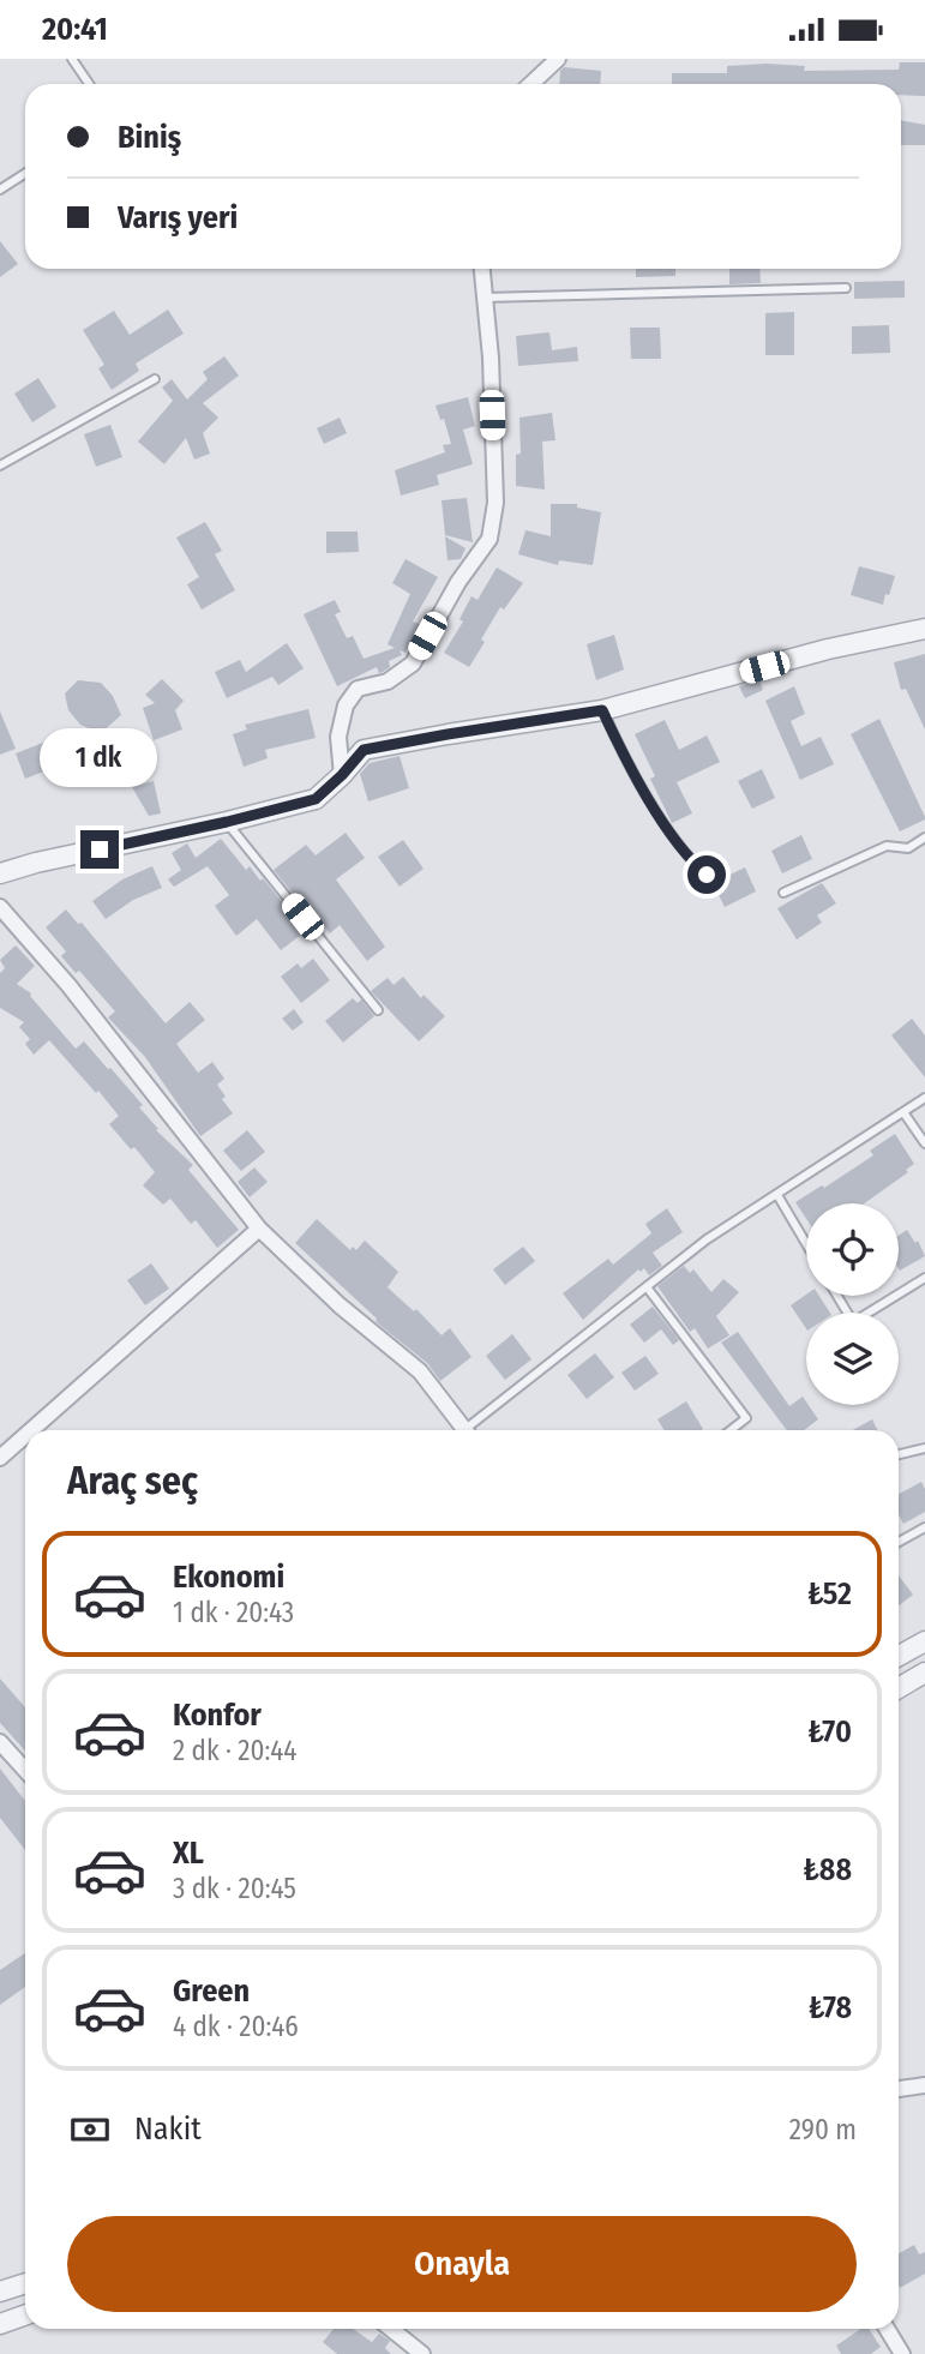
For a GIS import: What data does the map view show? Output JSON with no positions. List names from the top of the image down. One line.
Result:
{"page":{"status":"20:41","banner":["Biniş","Varış yeri"],"bubble":"1 dk","heading":"Araç seç","list":[{"name":"Ekonomi","note":"1 dk · 20:43","value":"₺52"},{"name":"Konfor","note":"2 dk · 20:44","value":"₺70"},{"name":"XL","note":"3 dk · 20:45","value":"₺88"},{"name":"Green","note":"4 dk · 20:46","value":"₺78"}],"pay":["Nakit","290 m"],"buttons":"Onayla"}}
